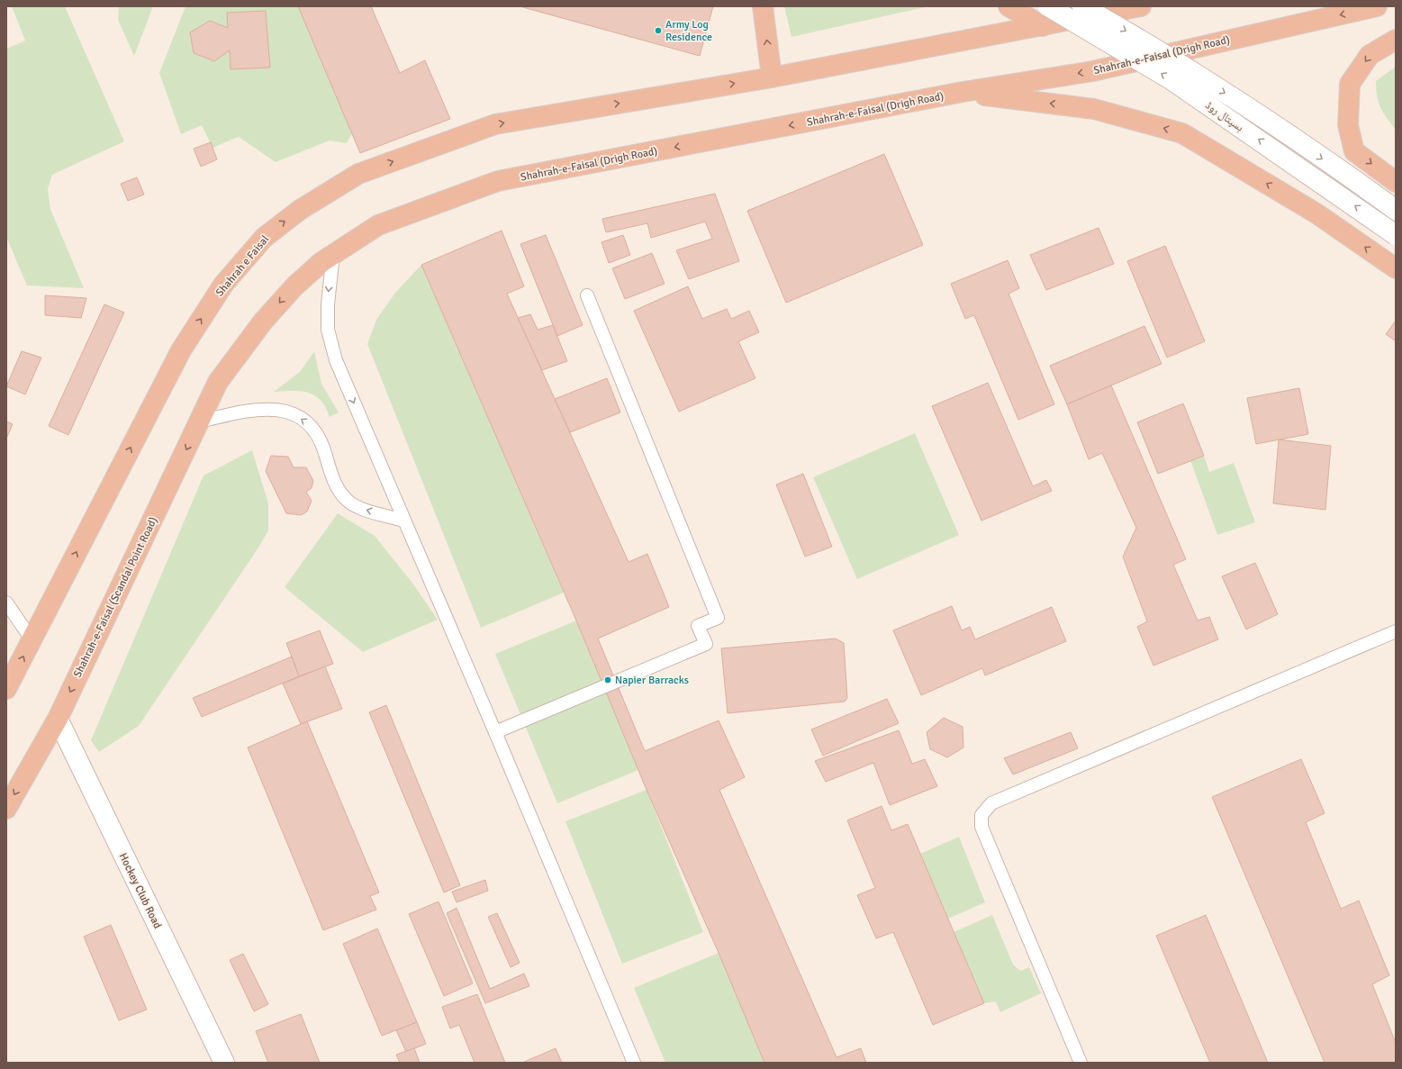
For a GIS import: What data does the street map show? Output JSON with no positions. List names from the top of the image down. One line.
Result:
{"streets":{"highway":["Shahrah-e-Faisal (Drigh Road)","Shahrah e Faisal","Shahrah-e-Faisal (Scandal Point Road)"],"main road":["ہسپتال روڈ","Hockey Club Road"]},"crossings":[["Shahrah-e-Faisal (Drigh Road)","Shahrah-e-Faisal (Scandal Point Road)"],["Shahrah-e-Faisal (Scandal Point Road)","Hockey Club Road"]],"one_way":["Shahrah e Faisal","Shahrah-e-Faisal (Scandal Point Road)"],"places":["Army Log Residence","Napier Barracks"]}
